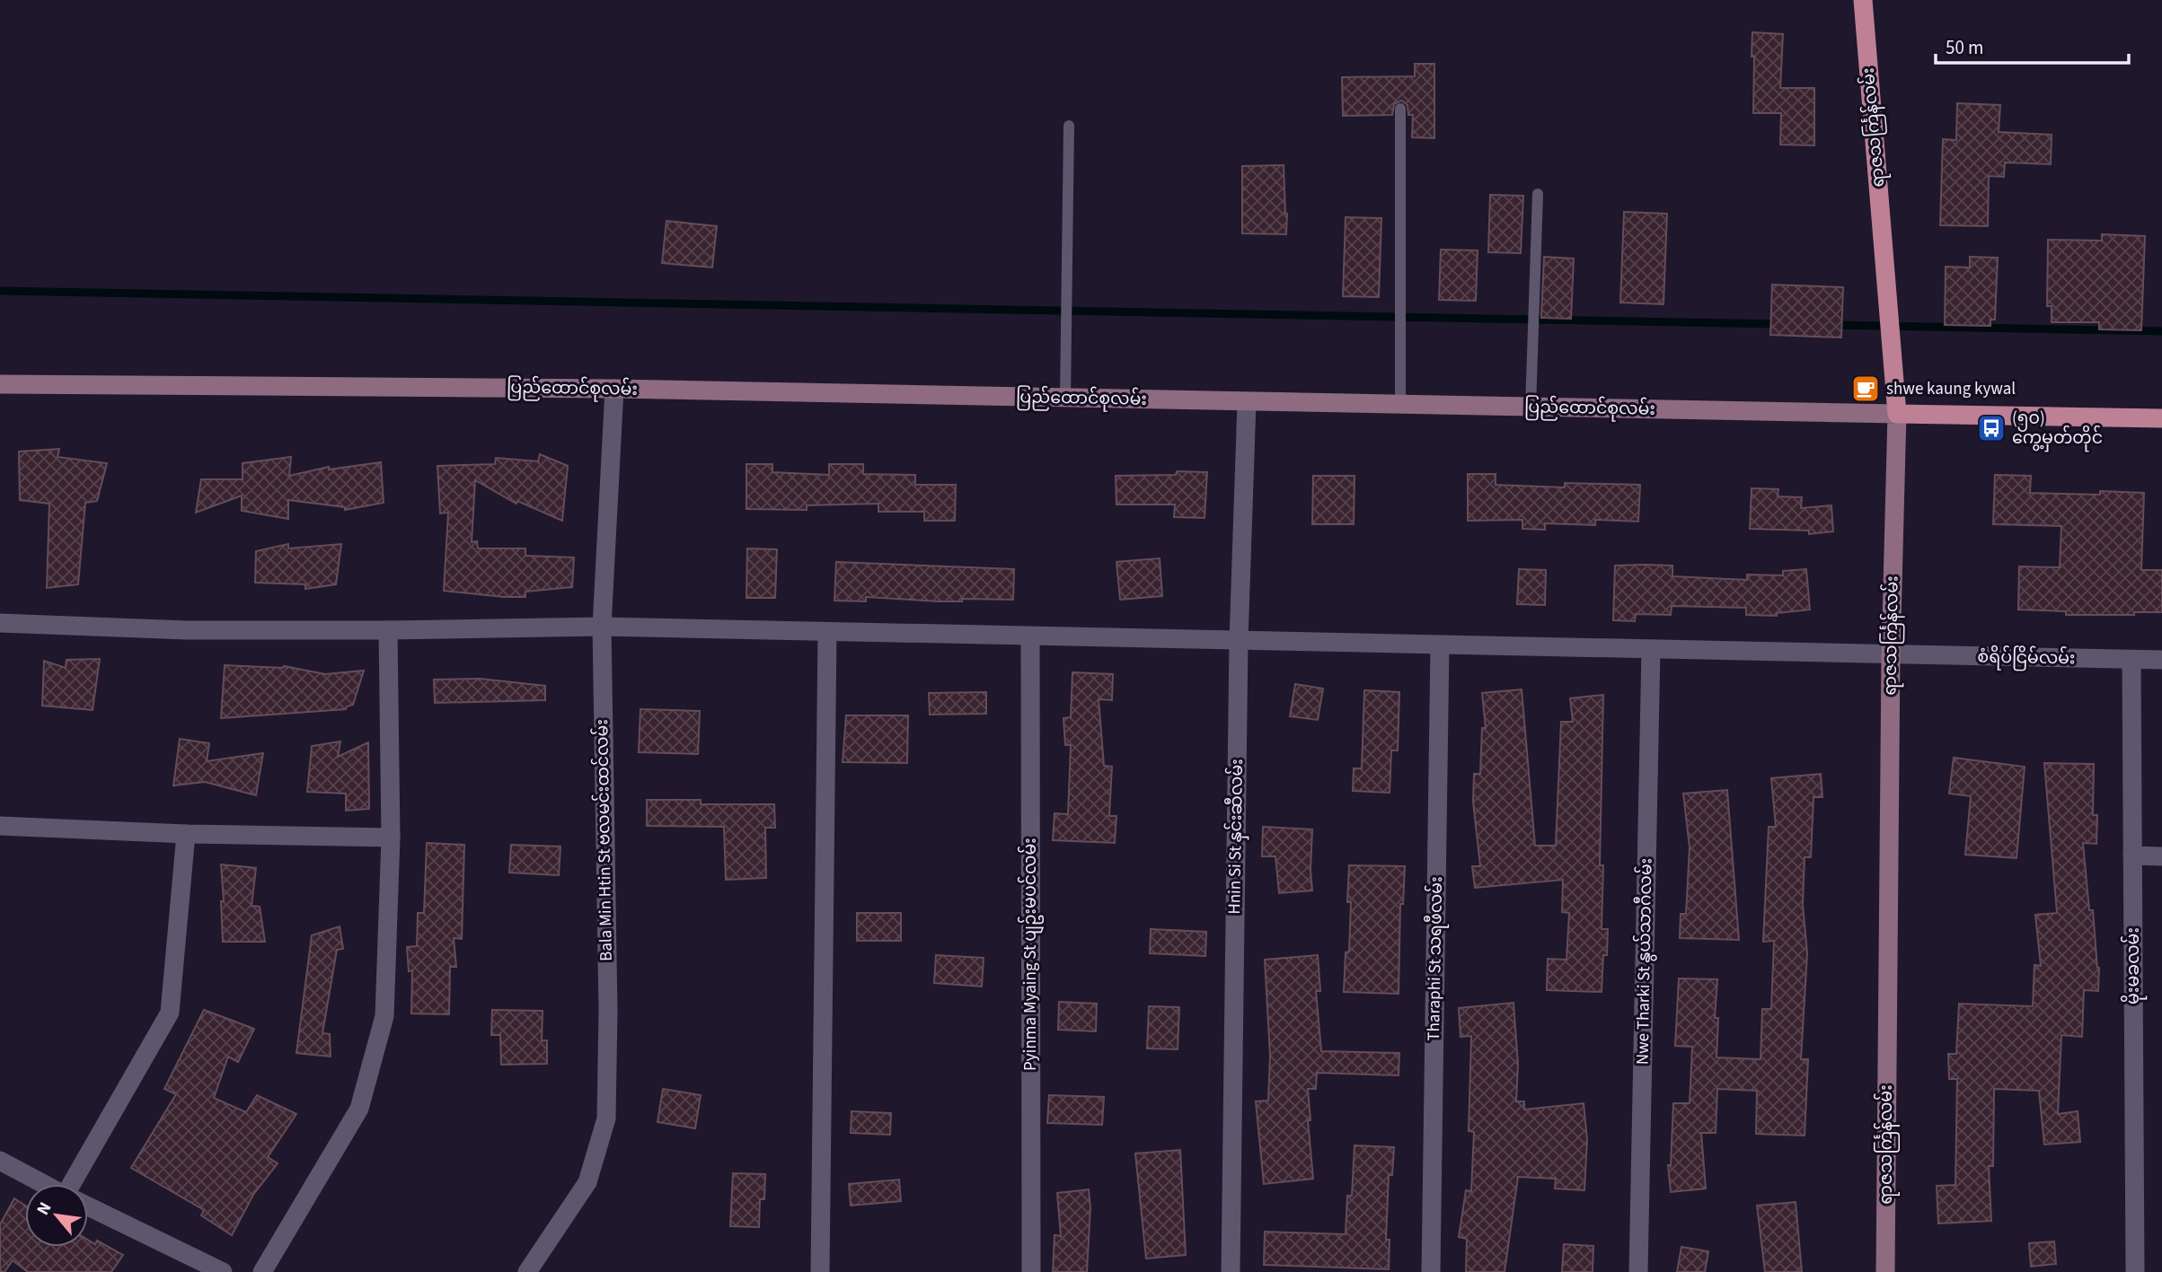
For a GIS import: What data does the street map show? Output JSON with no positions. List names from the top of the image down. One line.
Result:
{"streets":{"main road":["ရာဇသင်္ကြန်လမ်း","ပြည်ထောင်စုလမ်း"],"street":["စံရိပ်ငြိမ်လမ်း","Hnin Si St နှင်းဆီလမ်း","Bala Min Htin St ဗလမင်းထင်လမ်း","Pyinma Myaing St ပျဥ်းမပင်လမ်း","Tharaphi St သရဖီလမ်း","Nwe Tharki St နွယ်သာဂီလမ်း","မိုးမခလမ်း"]},"crossings":[["ရာဇသင်္ကြန်လမ်း","ပြည်ထောင်စုလမ်း"],["ရာဇသင်္ကြန်လမ်း","စံရိပ်ငြိမ်လမ်း"],["ပြည်ထောင်စုလမ်း","Hnin Si St နှင်းဆီလမ်း"],["ပြည်ထောင်စုလမ်း","Bala Min Htin St ဗလမင်းထင်လမ်း"],["စံရိပ်ငြိမ်လမ်း","Hnin Si St နှင်းဆီလမ်း"],["စံရိပ်ငြိမ်လမ်း","Bala Min Htin St ဗလမင်းထင်လမ်း"],["စံရိပ်ငြိမ်လမ်း","Pyinma Myaing St ပျဥ်းမပင်လမ်း"],["စံရိပ်ငြိမ်လမ်း","Tharaphi St သရဖီလမ်း"],["စံရိပ်ငြိမ်လမ်း","Nwe Tharki St နွယ်သာဂီလမ်း"],["စံရိပ်ငြိမ်လမ်း","မိုးမခလမ်း"]],"places":{"cafe":["shwe kaung kywal"],"bus stop":["(၅၀) ကွေ့မှတ်တိုင်"]},"scale_bar":"50 m","north":"top left"}
